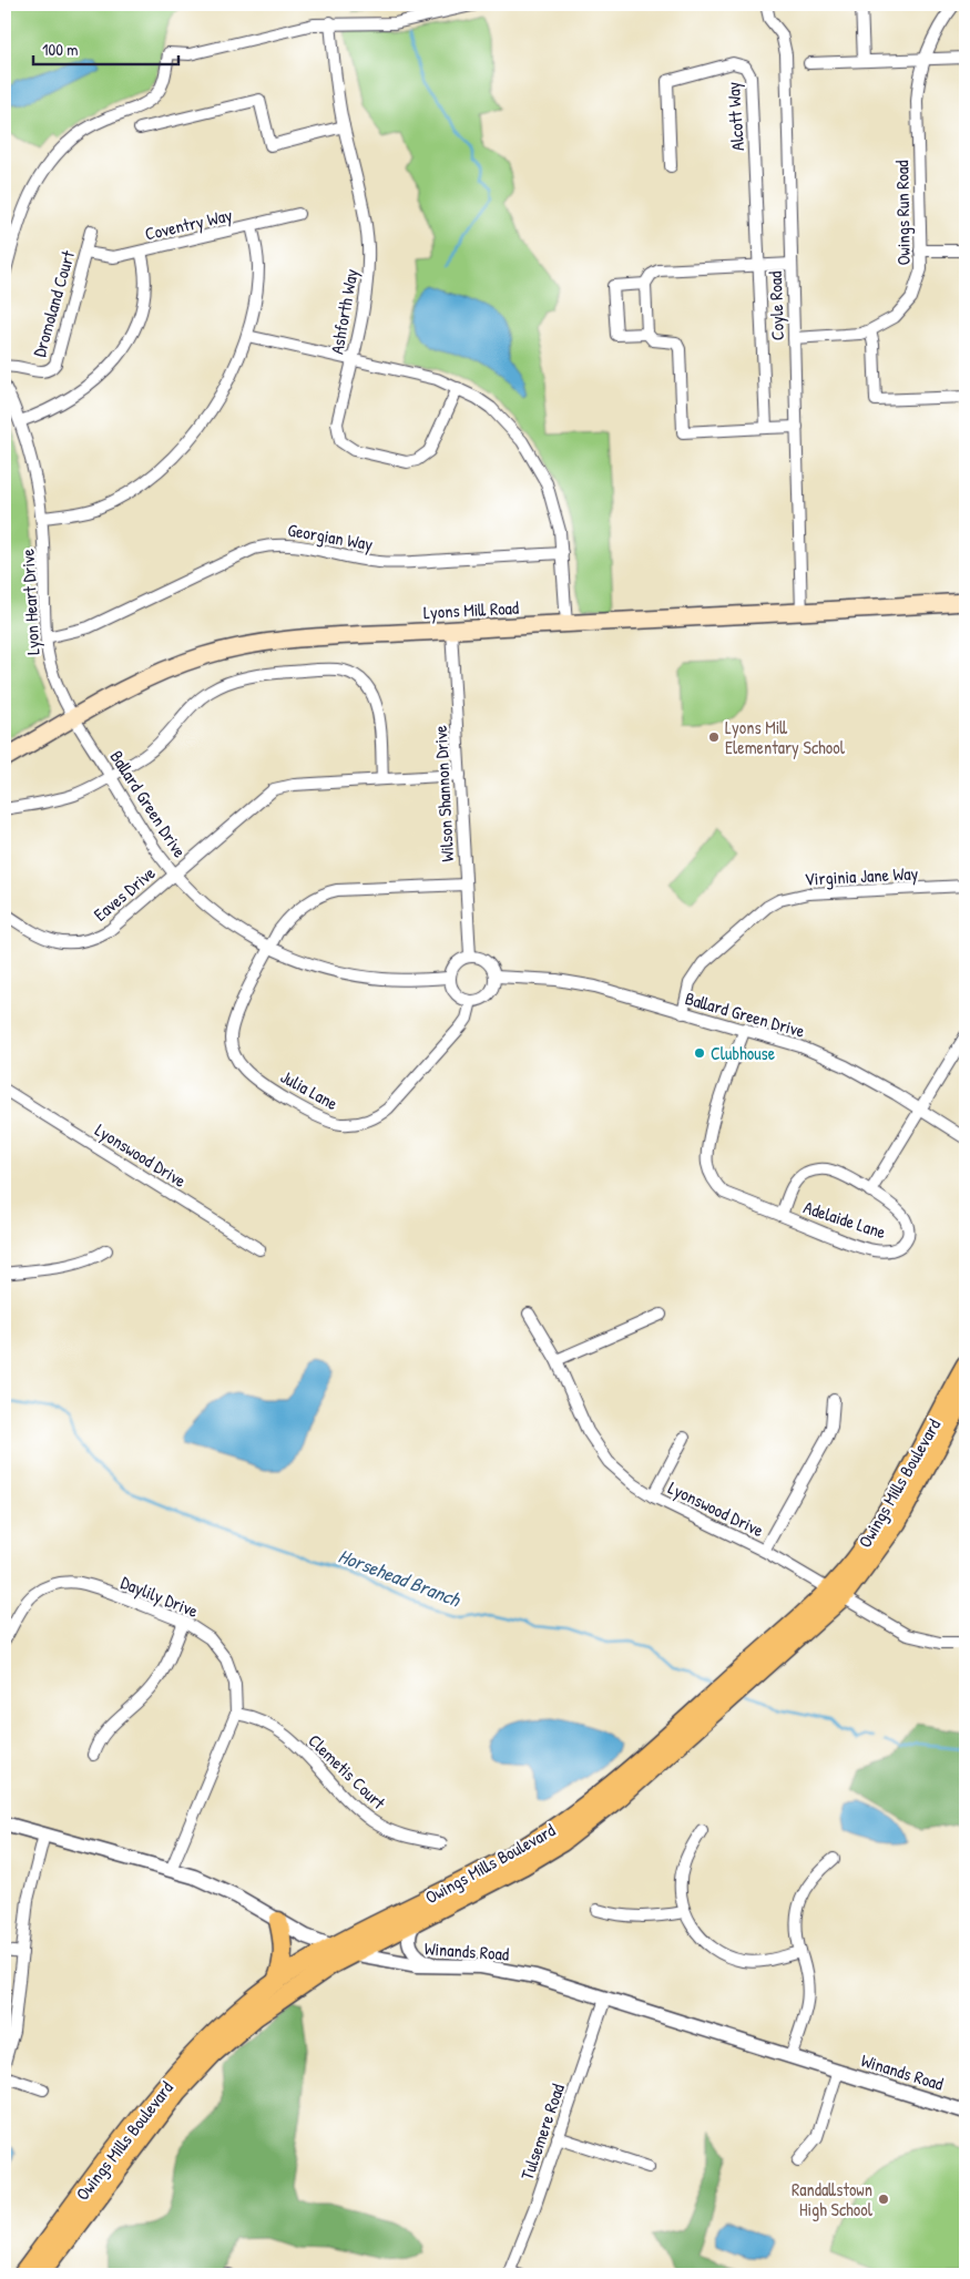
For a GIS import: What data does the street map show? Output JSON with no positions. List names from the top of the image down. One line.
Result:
{"streets":{"main road":["Lyons Mill Road","Owings Mills Boulevard"],"street":["Alcott Way","Owings Run Road","Coventry Way","Dromoland Court","Coyle Road","Ashforth Way","Georgian Way","Lyon Heart Drive","Wilson Shannon Drive","Ballard Green Drive","Virginia Jane Way","Eaves Drive","Julia Lane","Lyonswood Drive","Adelaide Lane","Daylily Drive","Clemetis Court","Winands Road","Tulsemere Road"]},"crossings":[["Owings Run Road","Coyle Road"],["Coventry Way","Dromoland Court"],["Coyle Road","Lyons Mill Road"],["Georgian Way","Lyon Heart Drive"],["Lyon Heart Drive","Lyons Mill Road"],["Lyon Heart Drive","Ballard Green Drive"],["Lyons Mill Road","Wilson Shannon Drive"],["Lyons Mill Road","Ballard Green Drive"],["Wilson Shannon Drive","Ballard Green Drive"],["Wilson Shannon Drive","Eaves Drive"],["Wilson Shannon Drive","Julia Lane"],["Ballard Green Drive","Virginia Jane Way"],["Ballard Green Drive","Eaves Drive"],["Ballard Green Drive","Julia Lane"],["Ballard Green Drive","Adelaide Lane"],["Lyonswood Drive","Owings Mills Boulevard"],["Owings Mills Boulevard","Winands Road"],["Daylily Drive","Clemetis Court"],["Daylily Drive","Winands Road"],["Winands Road","Tulsemere Road"]],"water":["Horsehead Branch"],"places":["Lyons Mill Elementary School","Clubhouse","Randallstown High School"],"scale_bar":"100 m"}
